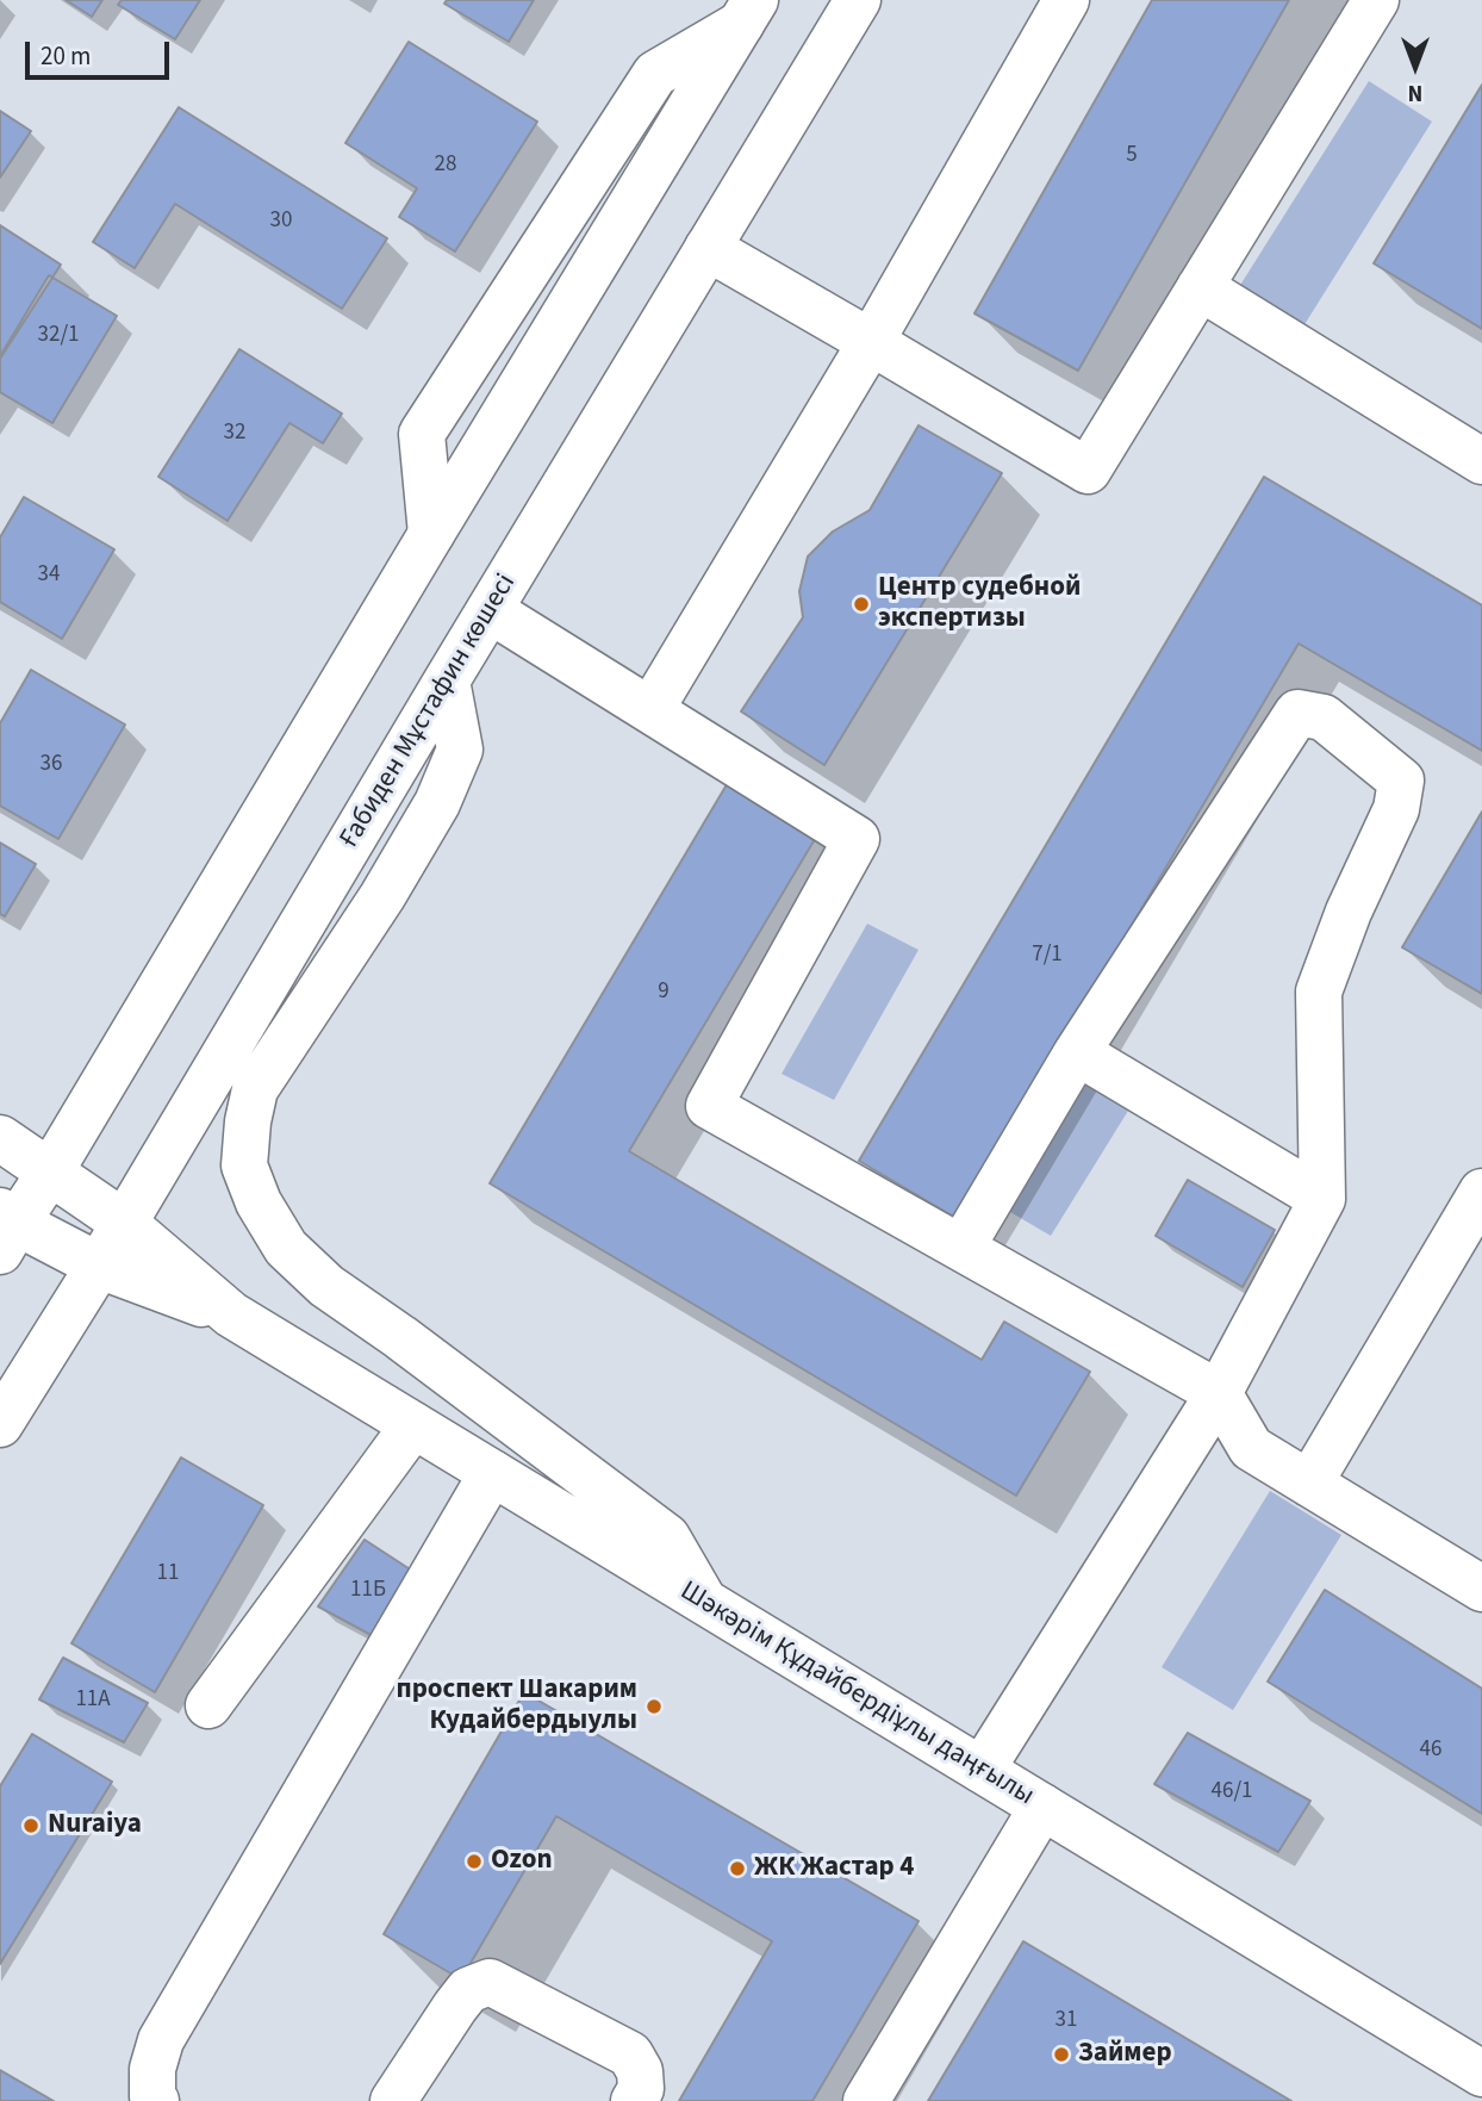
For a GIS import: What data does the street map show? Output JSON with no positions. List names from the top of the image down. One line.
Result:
{"streets":{"main road":["Ғабиден Мұстафин көшесі","Шәкәрім Құдайбердіұлы даңғылы"]},"crossings":[["Ғабиден Мұстафин көшесі","Шәкәрім Құдайбердіұлы даңғылы"]],"places":["Центр судебной экспертизы","проспект Шaкaрим Кудайбердыулы","Nuraiya","Ozon","ЖК Жастар 4","Займер"],"house_numbers":["5","28","30","32/1","32","34","36","7/1","9","11","11Б","11А","46","46/1","31"],"scale_bar":"20 m","north":"bottom"}
